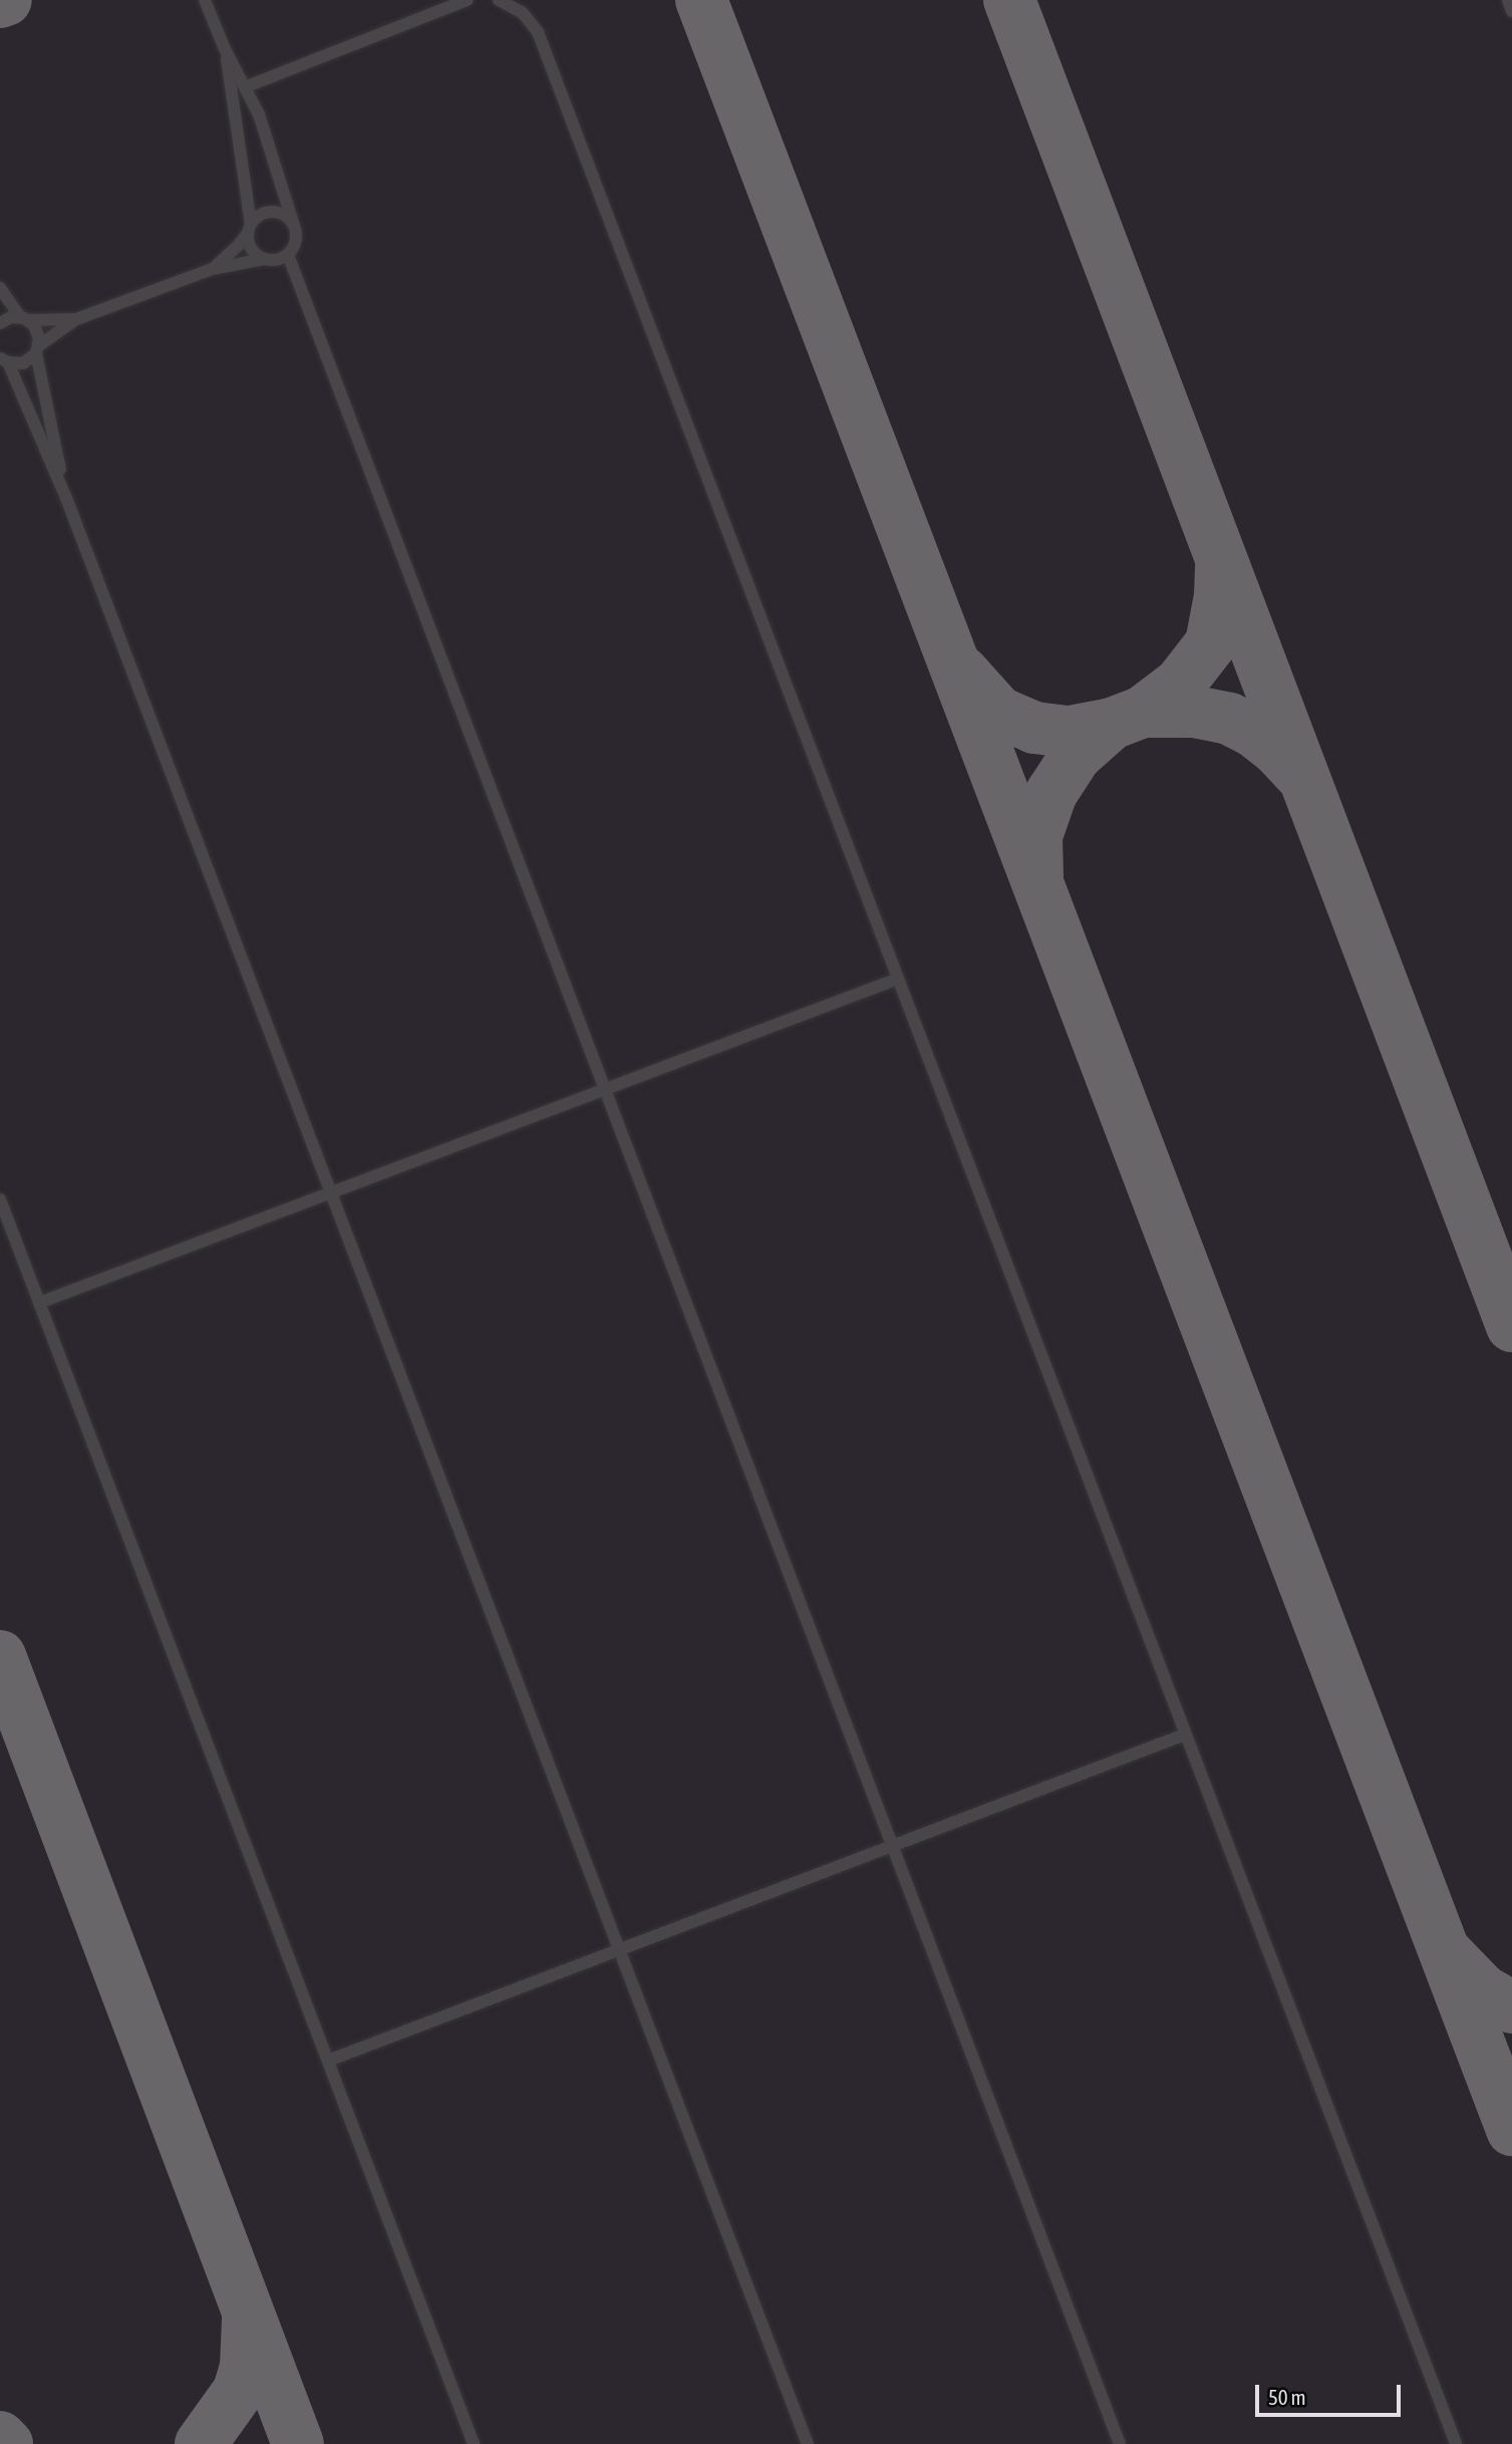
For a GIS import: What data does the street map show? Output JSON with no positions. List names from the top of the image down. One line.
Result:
{"scale_bar":"50 m"}
